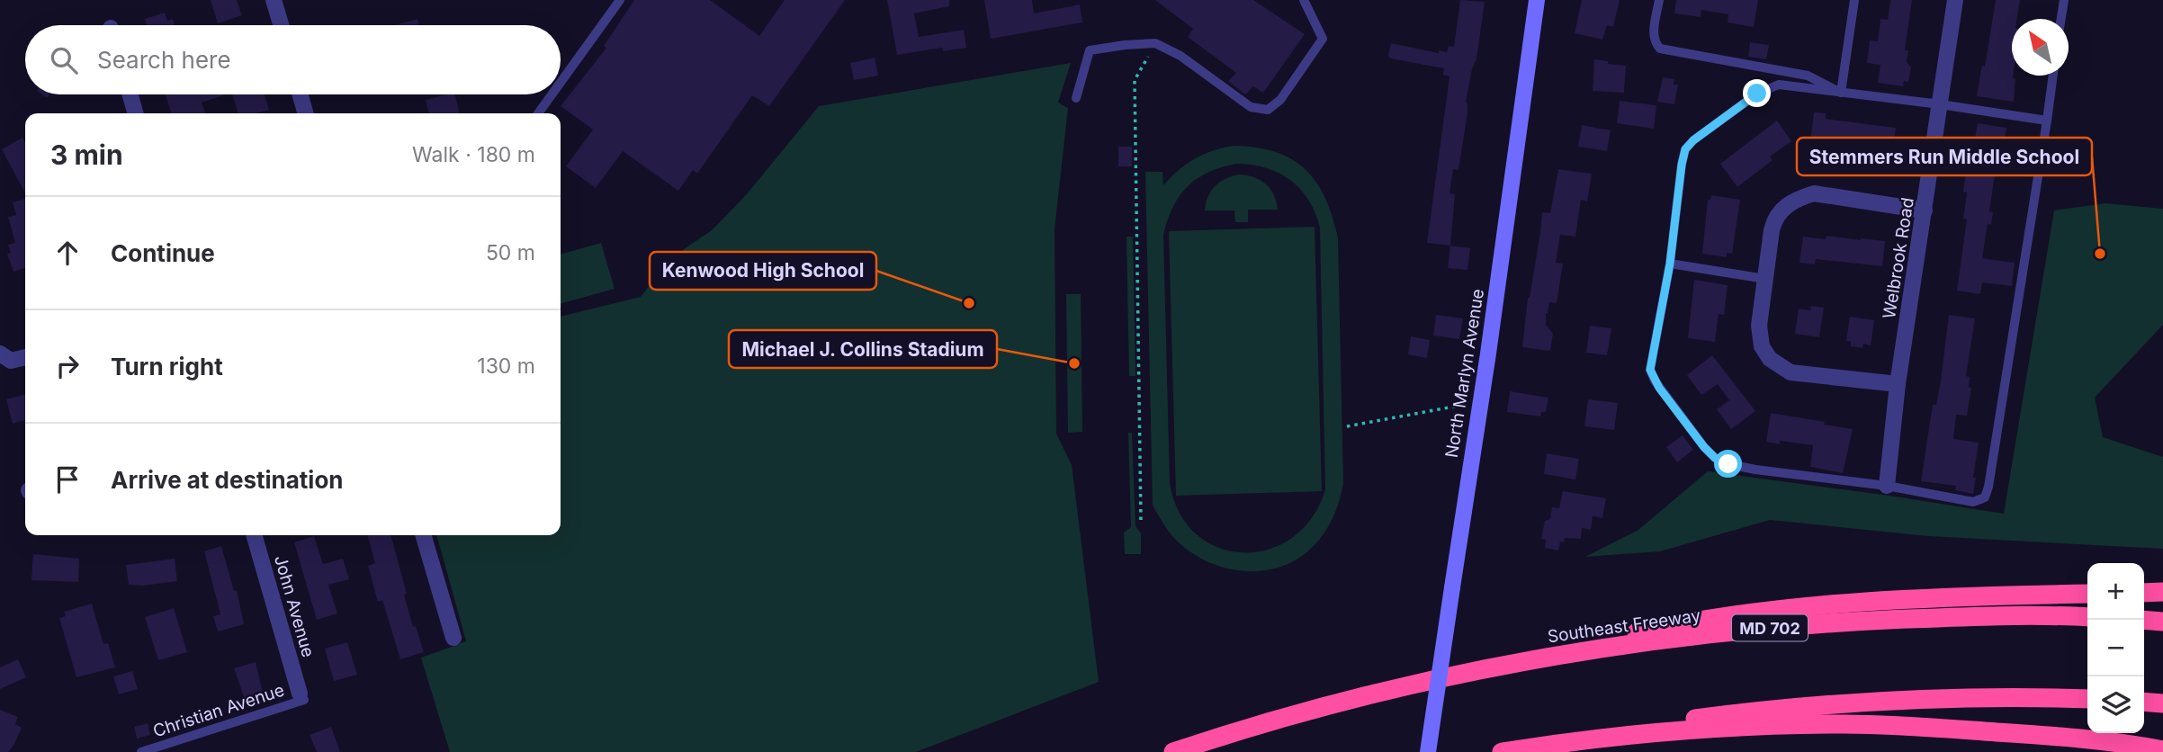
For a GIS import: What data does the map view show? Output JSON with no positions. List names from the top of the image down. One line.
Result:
{"streets":{"highway":["Southeast Freeway","MD 702"],"street":["Welbrook Road","North Marlyn Avenue","John Avenue"],"lane":["Christian Avenue"]},"crossings":[["John Avenue","Christian Avenue"]],"places":["Stemmers Run Middle School","Kenwood High School","Michael J. Collins Stadium"],"north":"top left","page":{"search":"Search here","heading":["3 min","Walk · 180 m"],"list":[["Continue","50 m"],["Turn right","130 m"],"Arrive at destination"],"map_buttons":["+","−"]}}
